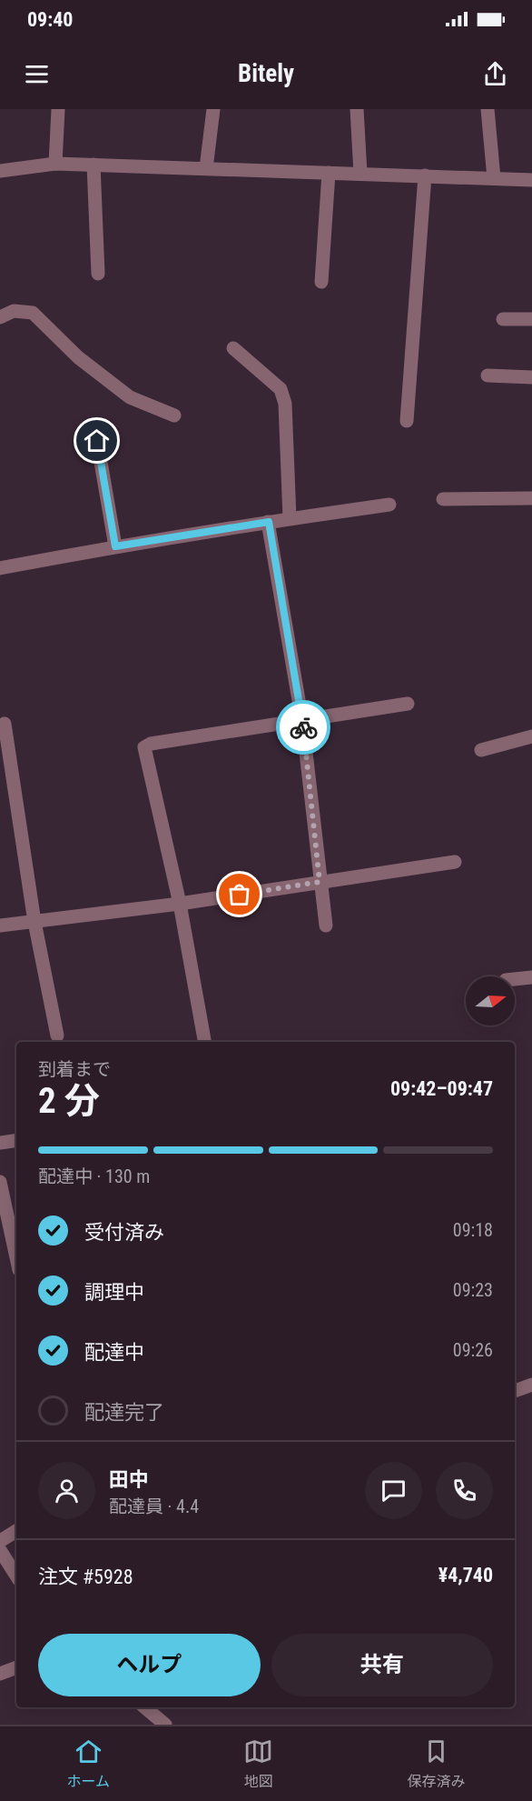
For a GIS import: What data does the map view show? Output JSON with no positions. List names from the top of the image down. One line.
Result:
{"north":"right","page":{"status":"09:40","header":"Bitely","heading":["2 分","到着まで","09:42–09:47"],"panel":["田中","配達員 · 4.4","注文 #5928","¥4,740"],"bar":"配達中 · 130 m","list":[["受付済み","09:18"],["調理中","09:23"],["配達中","09:26"],"配達完了"],"buttons":["ヘルプ","共有"],"tabs":["ホーム","地図","保存済み"]}}
